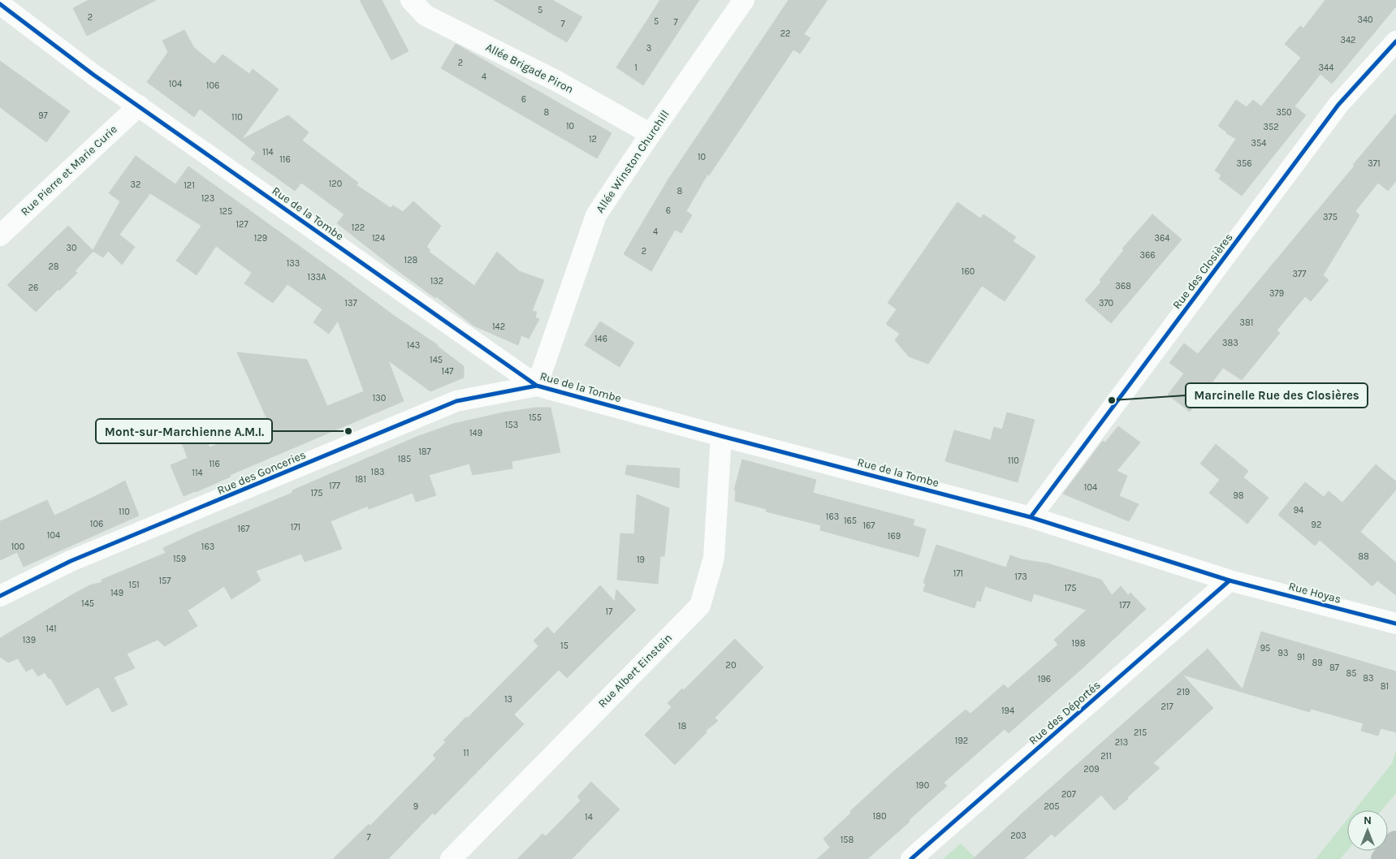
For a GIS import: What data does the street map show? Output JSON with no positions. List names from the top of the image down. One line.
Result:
{"streets":{"street":["Allée Brigade Piron","Allée Winston Churchill","Rue Pierre et Marie Curie","Rue de la Tombe","Rue des Closières","Rue des Gonceries","Rue Hoyas","Rue Albert Einstein","Rue des Déportés"]},"crossings":[["Allée Brigade Piron","Allée Winston Churchill"],["Allée Winston Churchill","Rue de la Tombe"],["Allée Winston Churchill","Rue des Gonceries"],["Rue Pierre et Marie Curie","Rue de la Tombe"],["Rue de la Tombe","Rue des Closières"],["Rue de la Tombe","Rue des Gonceries"],["Rue de la Tombe","Rue Hoyas"],["Rue de la Tombe","Rue Albert Einstein"],["Rue de la Tombe","Rue des Déportés"],["Rue Hoyas","Rue des Déportés"]],"places":["Marcinelle Rue des Closières","Mont-sur-Marchienne A.M.I."],"house_numbers":["5","2","340","5","7","7","22","342","3","2","1","344","4","104","106","6","8","350","97","110","10","352","12","354","114","10","116","356","371","120","32","121","8","123","6","125","375","127","122","4","129","124","364","30","2","366","128","133","28","160","377","133A","132","368","26","379","137","370","381","142","146","383","143","145","147","130","155","153","149","187","185","110","116","183","114","181","177","104","175","98","94","110","163","165","106","92","167","171","167","104","169","100","163","88","159","19","171","173","157","151","175","149","145","177","17","141","139","198","15","95","93","91","89","20","87","85","83","196","81","219","13","217","194","18","215","192","213","11","211","209","190","207","9","205","180","14","203","7","158"],"north":"top"}
